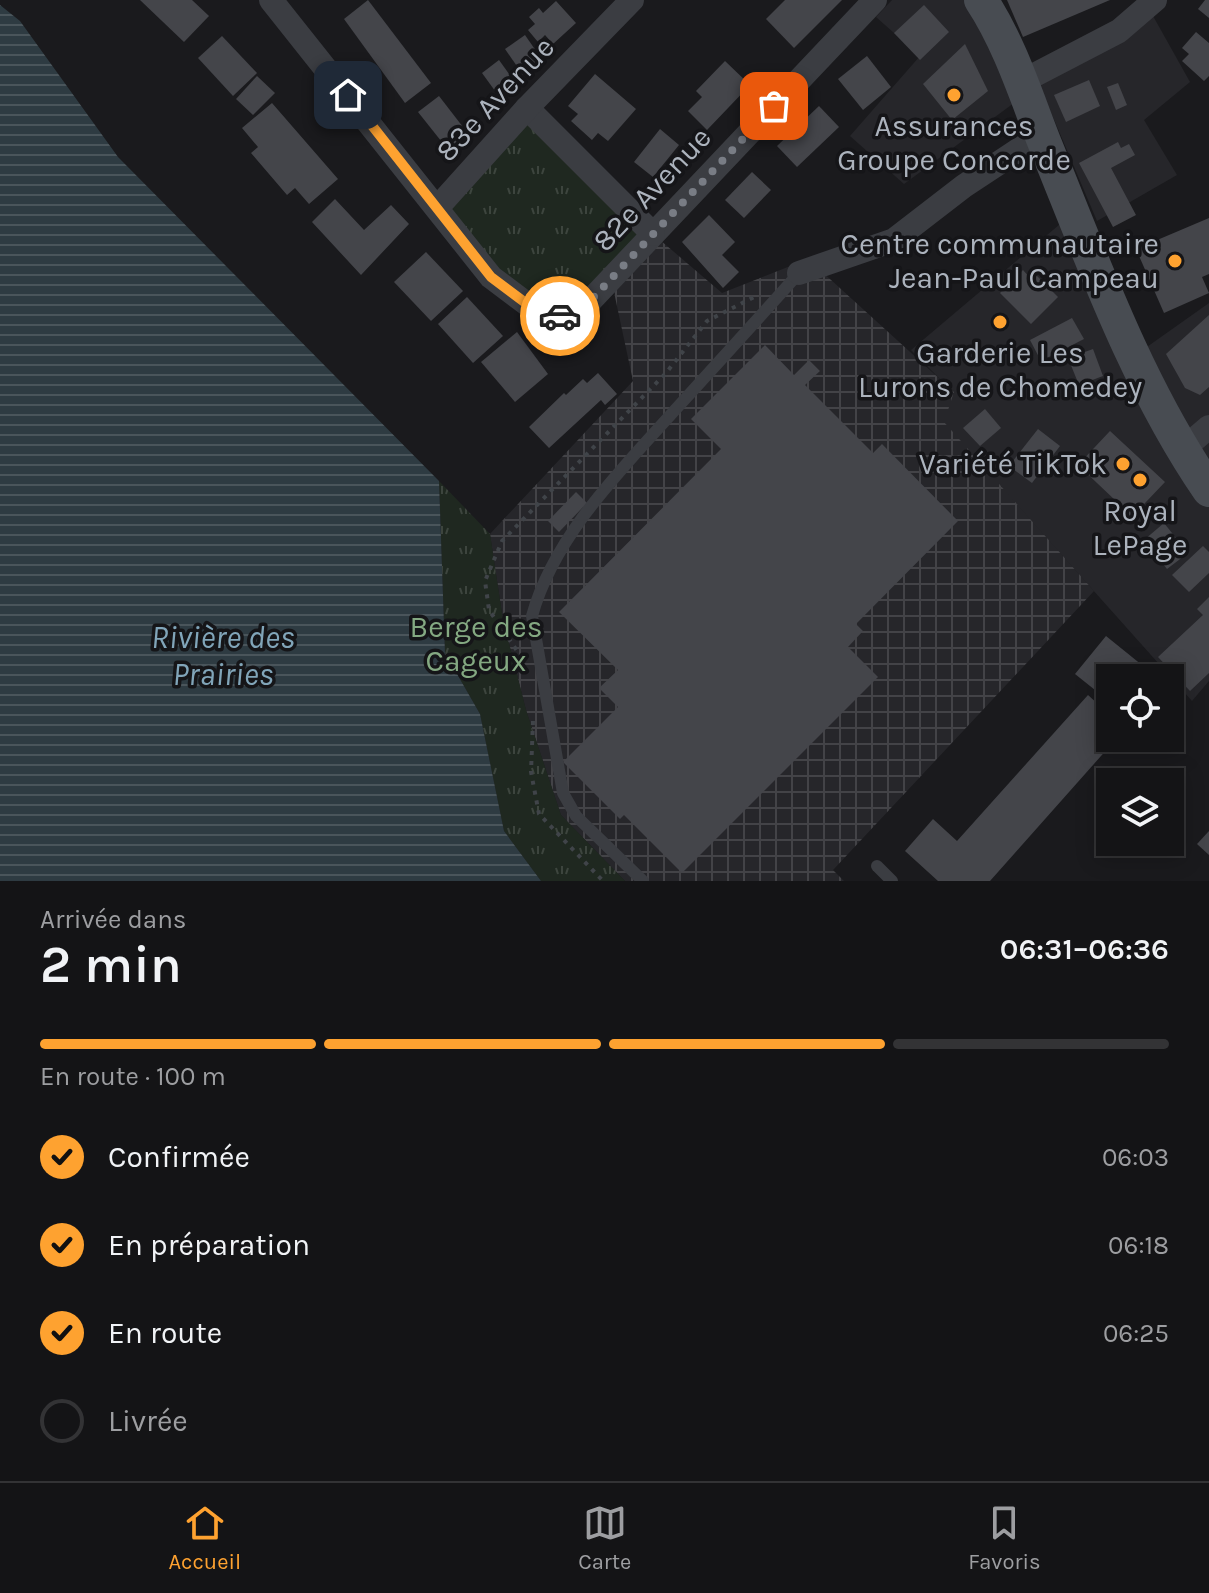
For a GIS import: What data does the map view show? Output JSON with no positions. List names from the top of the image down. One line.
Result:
{"streets":{"street":["83e Avenue","82e Avenue"]},"crossings":[["83e Avenue","82e Avenue"]],"water":["Rivière des Prairies"],"parks":["Berge des Cageux"],"places":["Assurances Groupe Concorde","Centre communautaire Jean-Paul Campeau","Garderie Les Lurons de Chomedey","Variété TikTok","Royal LePage"],"page":{"heading":["2 min","Arrivée dans","06:31–06:36"],"bar":"En route · 100 m","list":[["Confirmée","06:03"],["En préparation","06:18"],["En route","06:25"],"Livrée"],"tabs":["Accueil","Carte","Favoris"]}}
